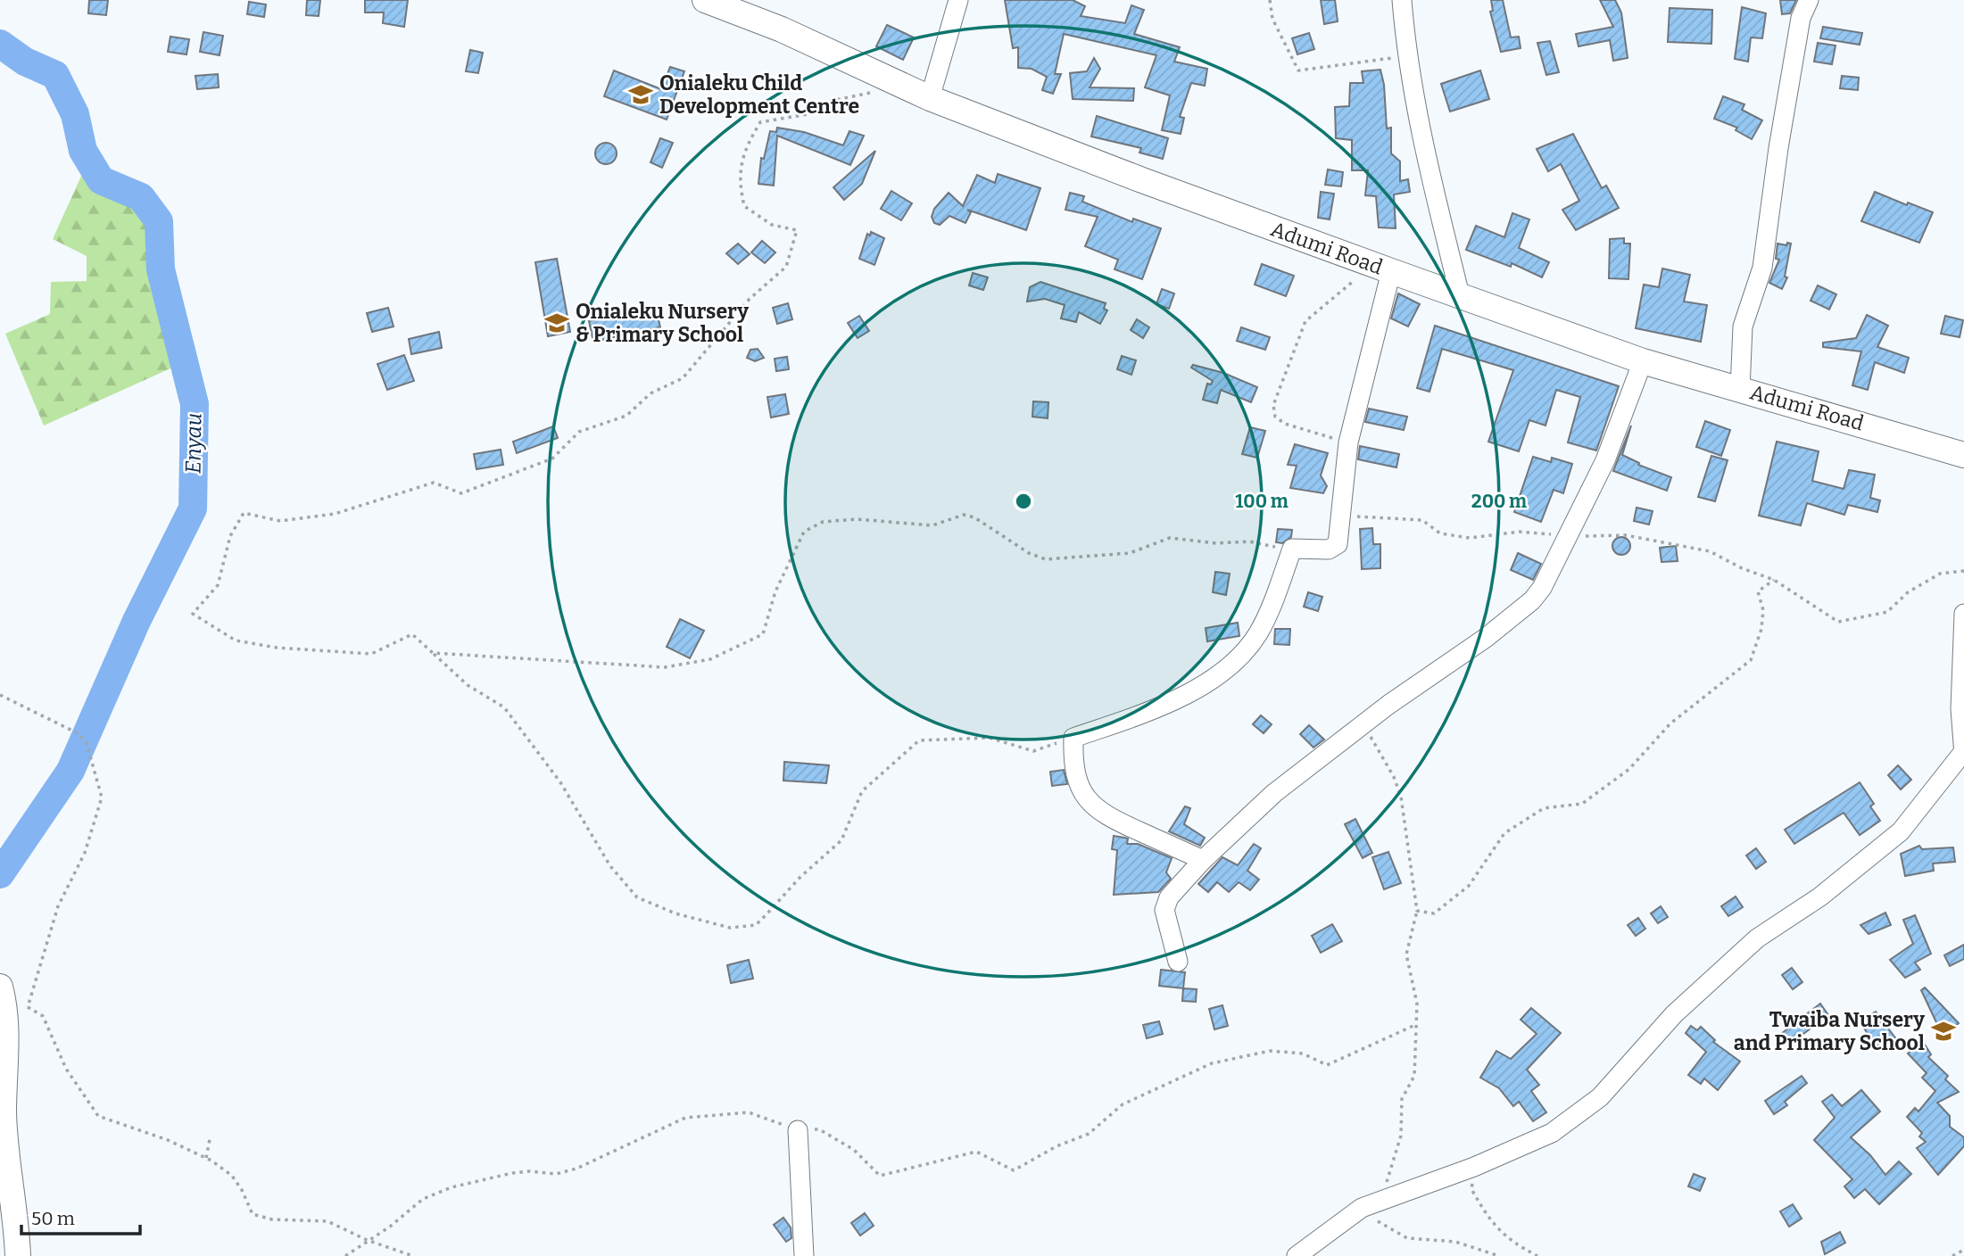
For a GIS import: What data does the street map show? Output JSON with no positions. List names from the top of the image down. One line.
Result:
{"streets":{"main road":["Adumi Road"]},"water":["Enyau"],"places":{"school or university":["Onialeku Child Development Centre","Onialeku Nursery & Primary School","Twaiba Nursery and Primary School"]},"scale_bar":"50 m","rings":["100 m","200 m"]}
